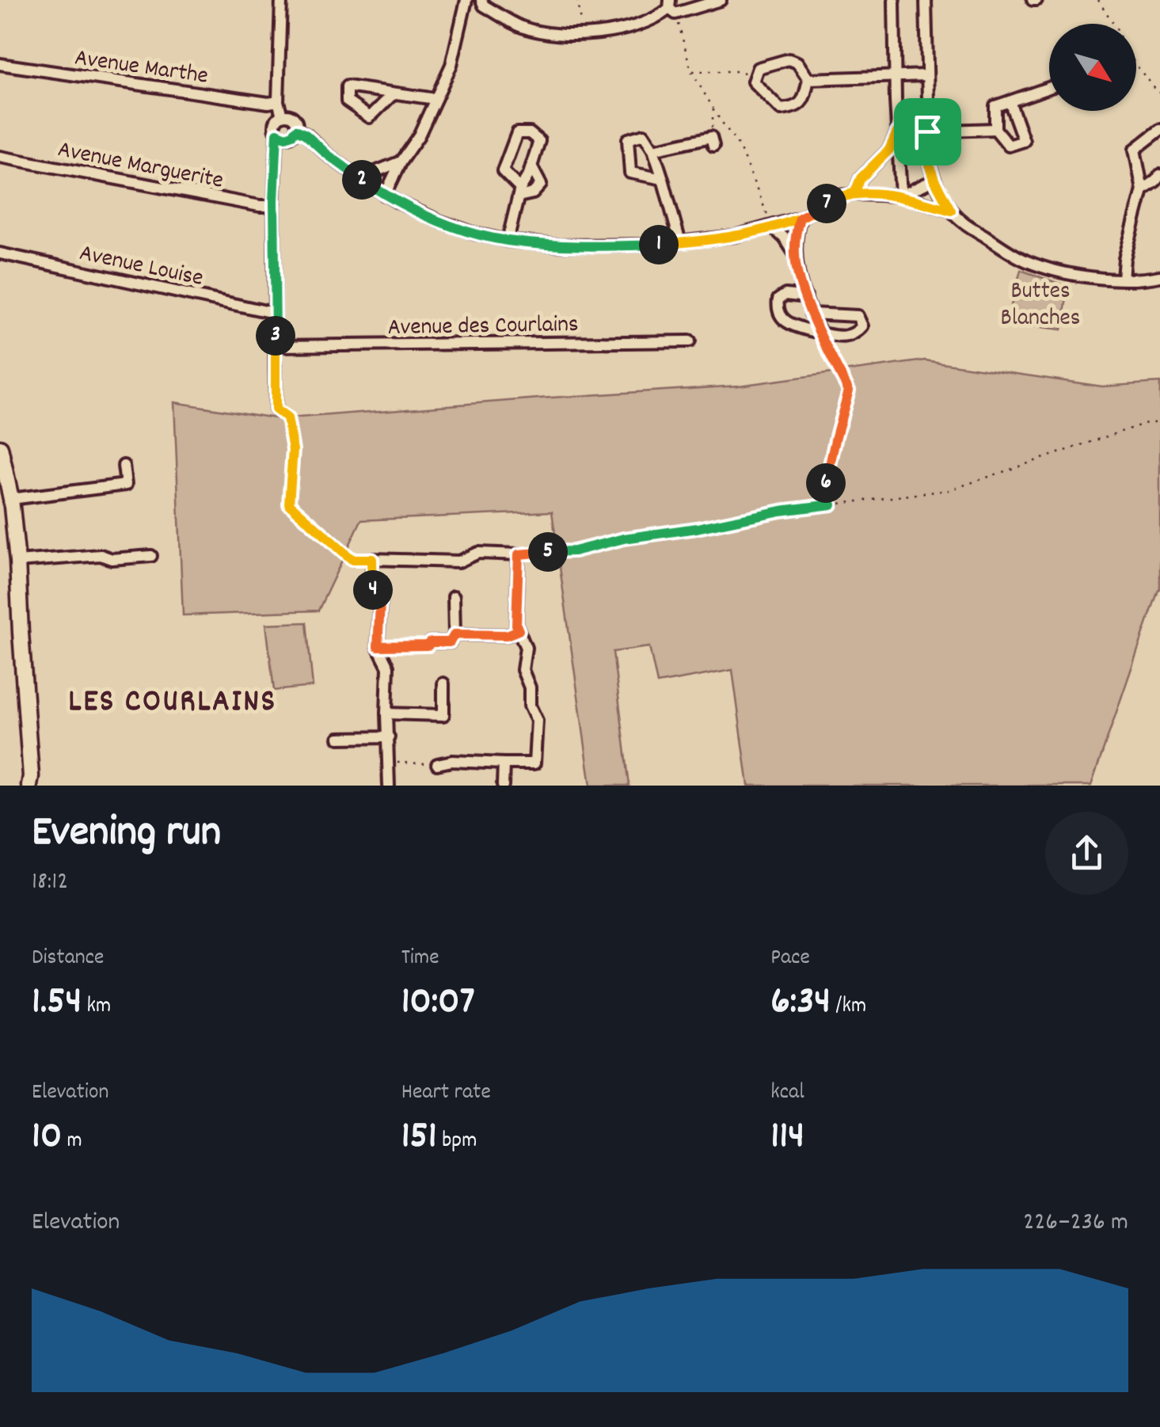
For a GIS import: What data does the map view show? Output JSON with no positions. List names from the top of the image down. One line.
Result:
{"streets":{"street":["Avenue Marthe","Avenue Marguerite","Avenue Louise","Avenue des Courlains"]},"districts":["LES COURLAINS"],"parks":["Buttes Blanches"],"north":"bottom right","page":{"pins":["2","7","1","3","6","5","4"],"heading":["Evening run","18:12"],"stats":[["Distance","1.54 km"],["Time","10:07"],["Pace","6:34 /km"],["Elevation","10 m"],["Heart rate","151 bpm"],["kcal","114"]],"chart":["Elevation","226–236 m"]}}
